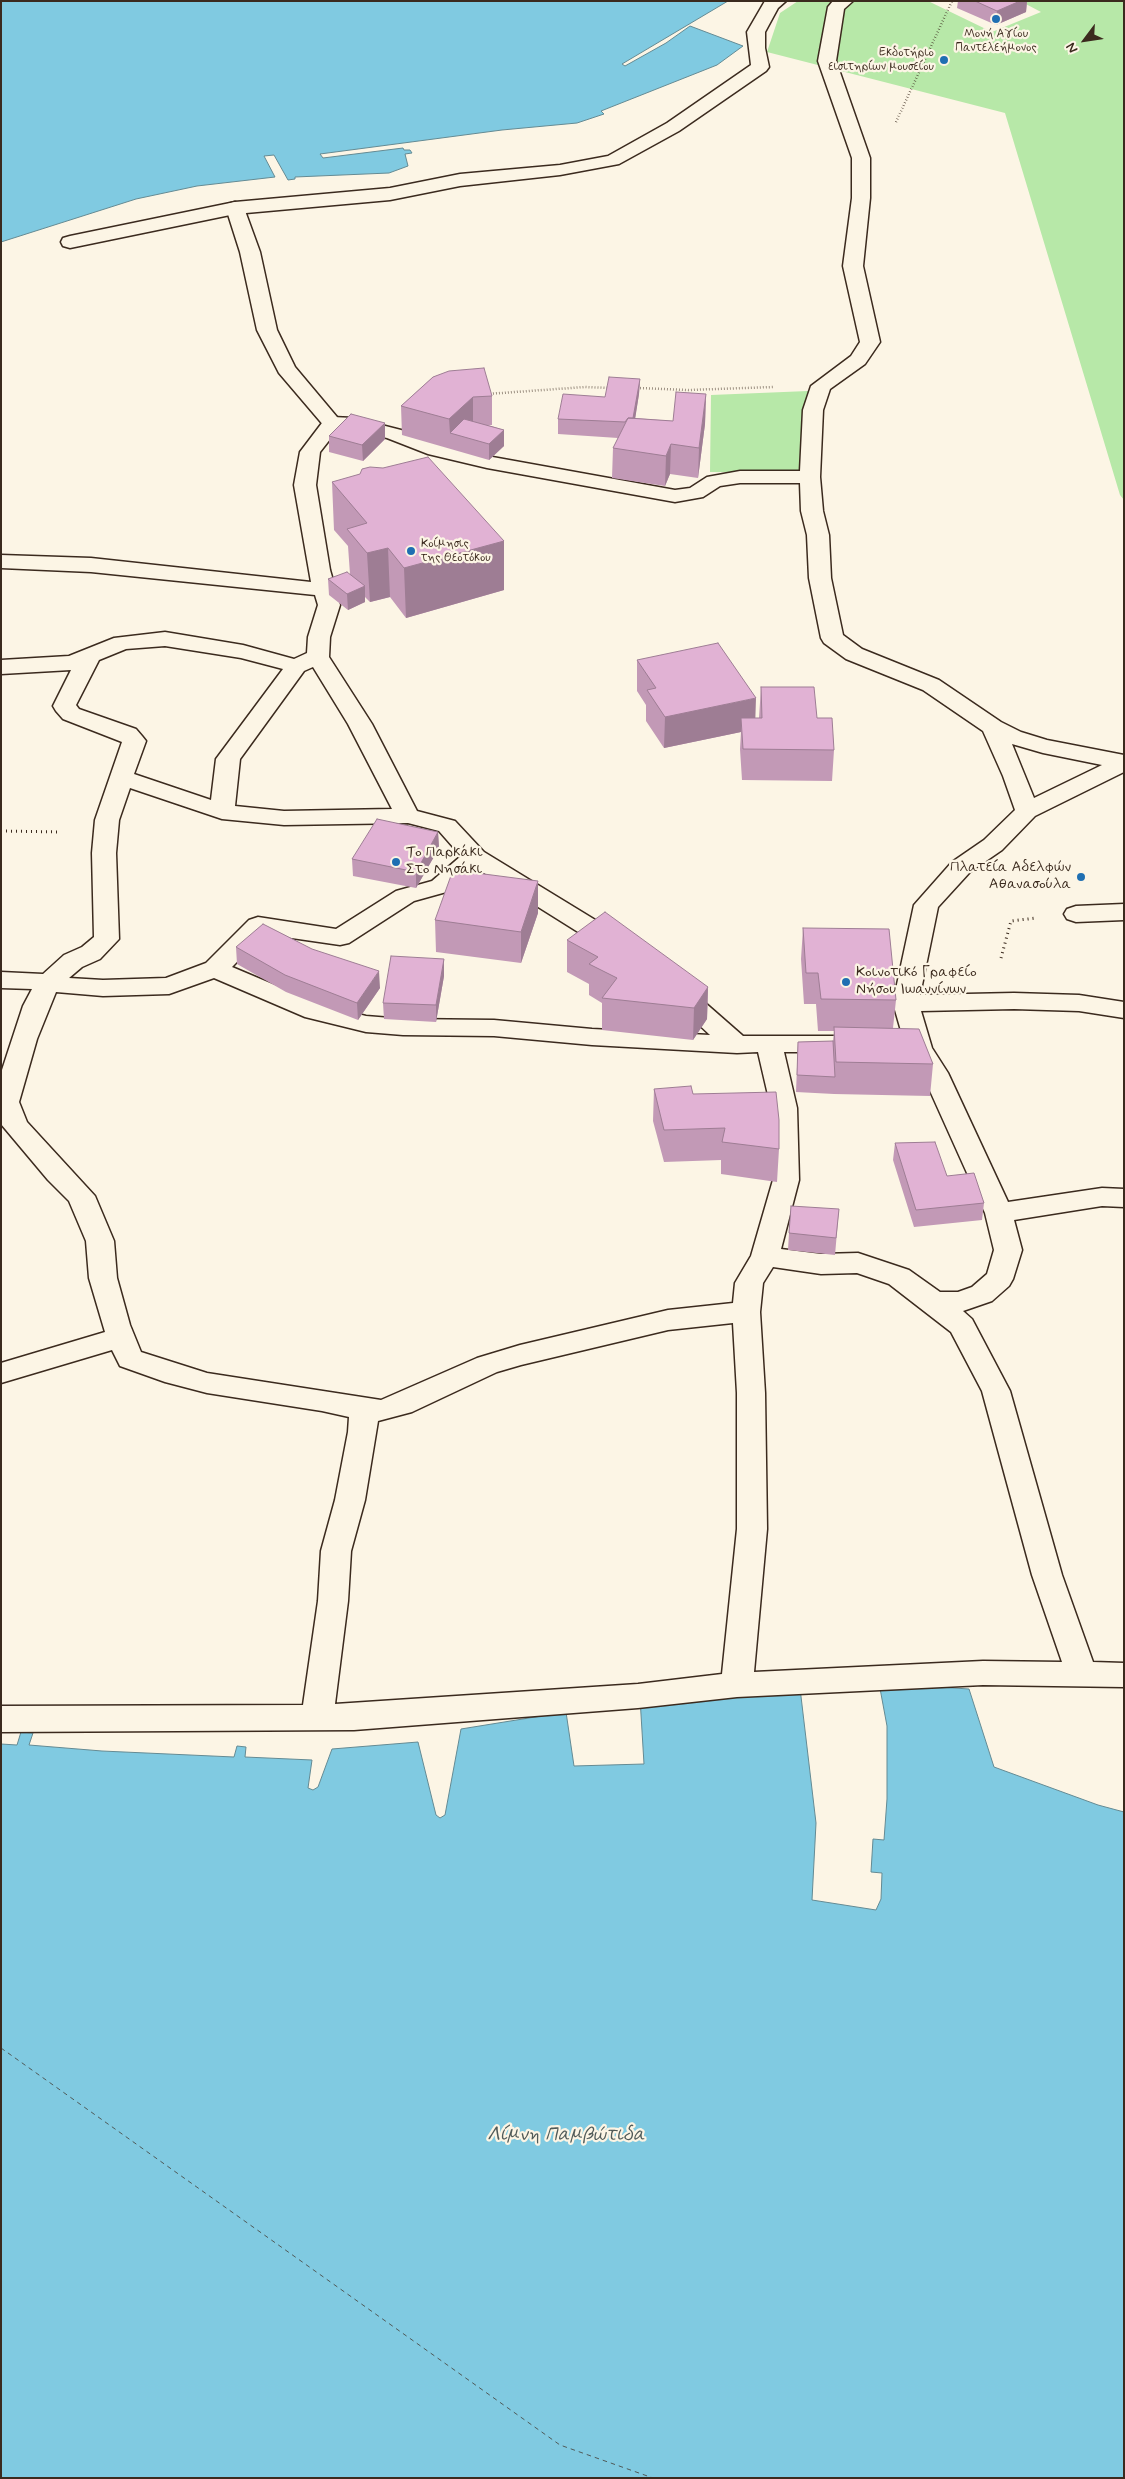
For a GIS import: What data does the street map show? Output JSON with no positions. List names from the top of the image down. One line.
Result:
{"water":["Λίμνη Παμβώτιδα"],"places":["Μονή Αγίου Παντελεήμονος","Εκδοτήριο εισιτηρίων μουσείου","Κοίμησις της Θεοτόκου","Το Παρκάκι Στο Νησάκι","Πλατεία Αδελφών Αθανασούλα","Κοινοτικό Γραφείο Νήσου Ιωαννίνων"],"north":"bottom left"}
